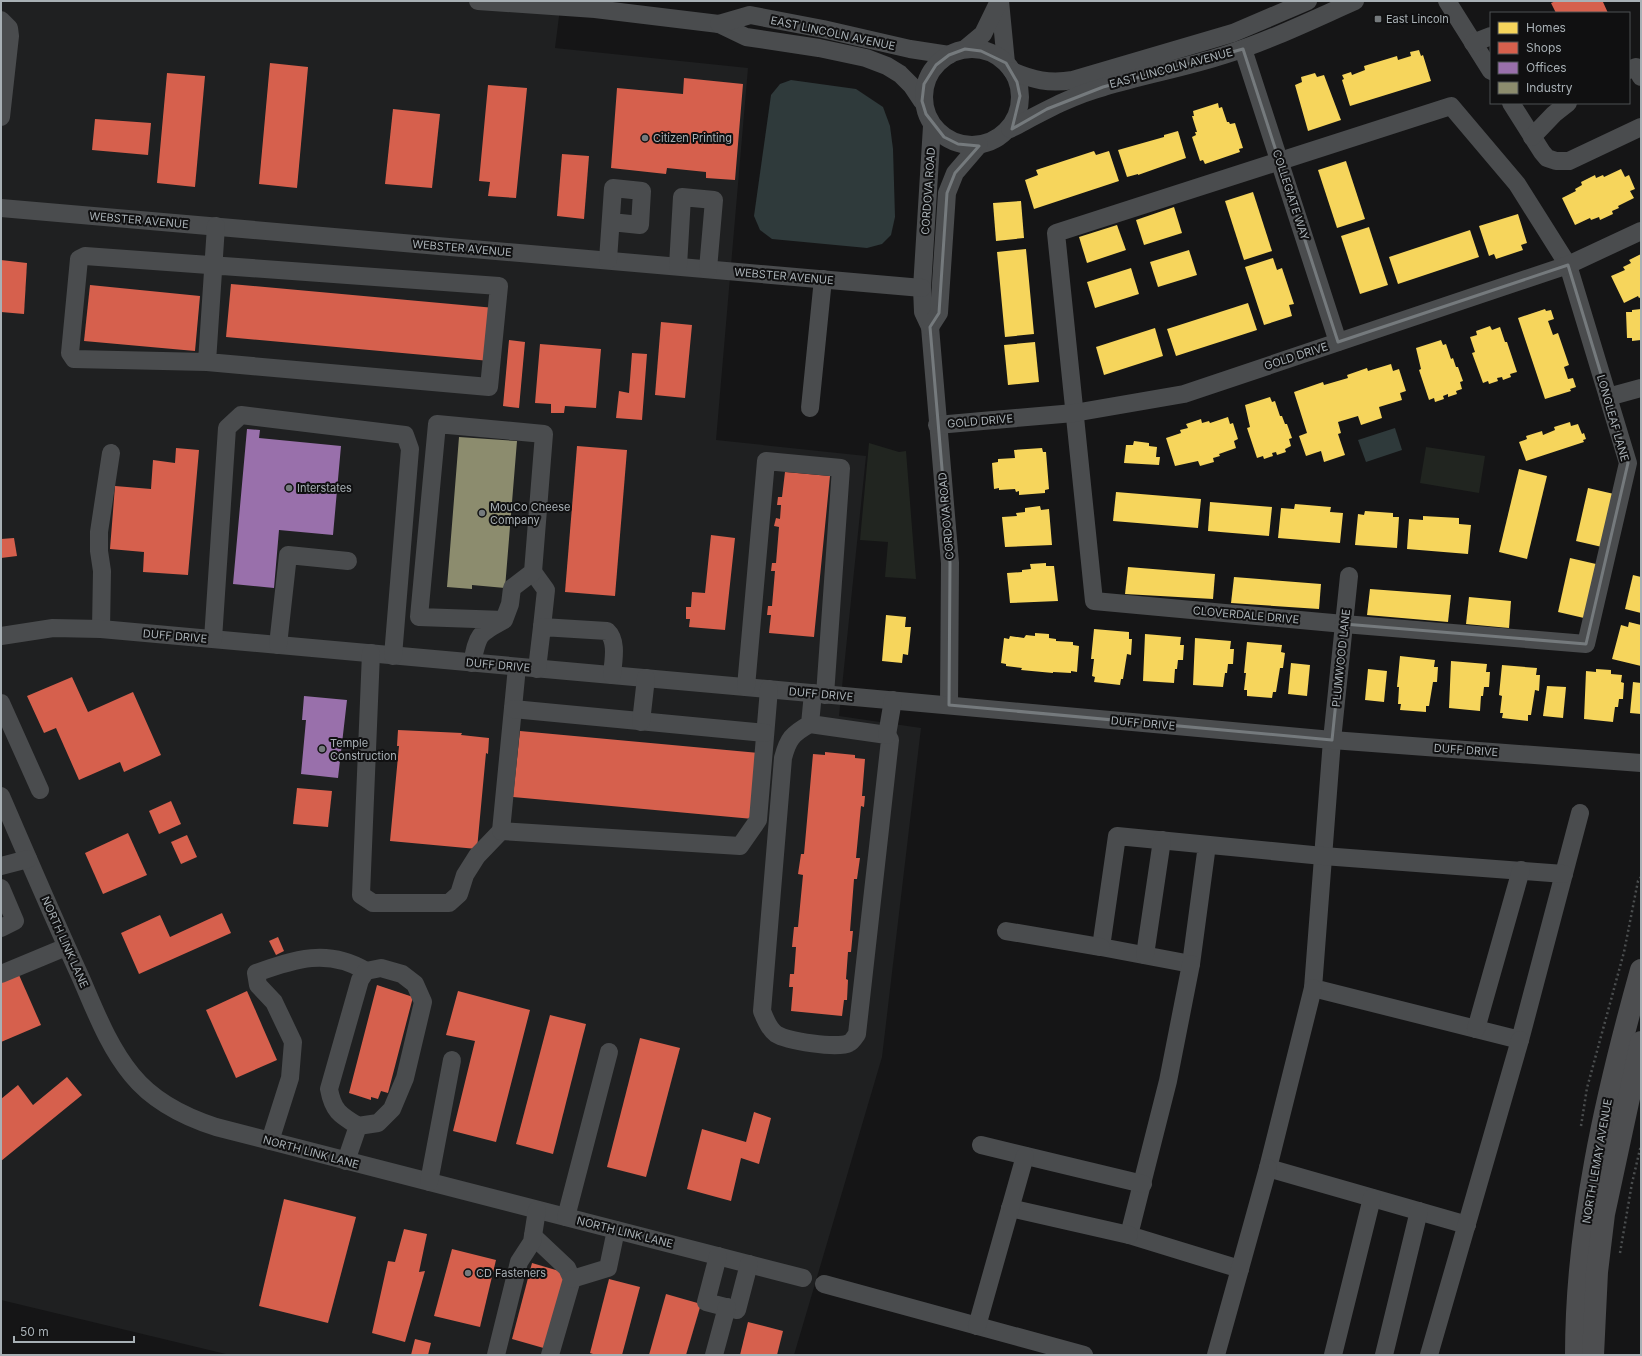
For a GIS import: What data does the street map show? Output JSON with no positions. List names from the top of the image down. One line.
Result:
{"streets":{"main road":["NORTH LEMAY AVENUE"],"street":["EAST LINCOLN AVENUE","CORDOVA ROAD","COLLEGIATE WAY","WEBSTER AVENUE","GOLD DRIVE","LONGLEAF LANE","CLOVERDALE DRIVE","DUFF DRIVE","PLUMWOOD LANE","NORTH LINK LANE"]},"crossings":[["EAST LINCOLN AVENUE","CORDOVA ROAD"],["EAST LINCOLN AVENUE","COLLEGIATE WAY"],["CORDOVA ROAD","WEBSTER AVENUE"],["CORDOVA ROAD","GOLD DRIVE"],["CORDOVA ROAD","DUFF DRIVE"],["COLLEGIATE WAY","GOLD DRIVE"],["COLLEGIATE WAY","LONGLEAF LANE"],["GOLD DRIVE","LONGLEAF LANE"],["GOLD DRIVE","CLOVERDALE DRIVE"],["LONGLEAF LANE","CLOVERDALE DRIVE"],["CLOVERDALE DRIVE","PLUMWOOD LANE"],["DUFF DRIVE","PLUMWOOD LANE"]],"places":{"transit":["East Lincoln"],"other":["Citizen Printing","Interstates","MouCo Cheese Company","Temple Construction","CD Fasteners"]},"legend":["Homes","Shops","Offices","Industry"],"scale_bar":"50 m"}
